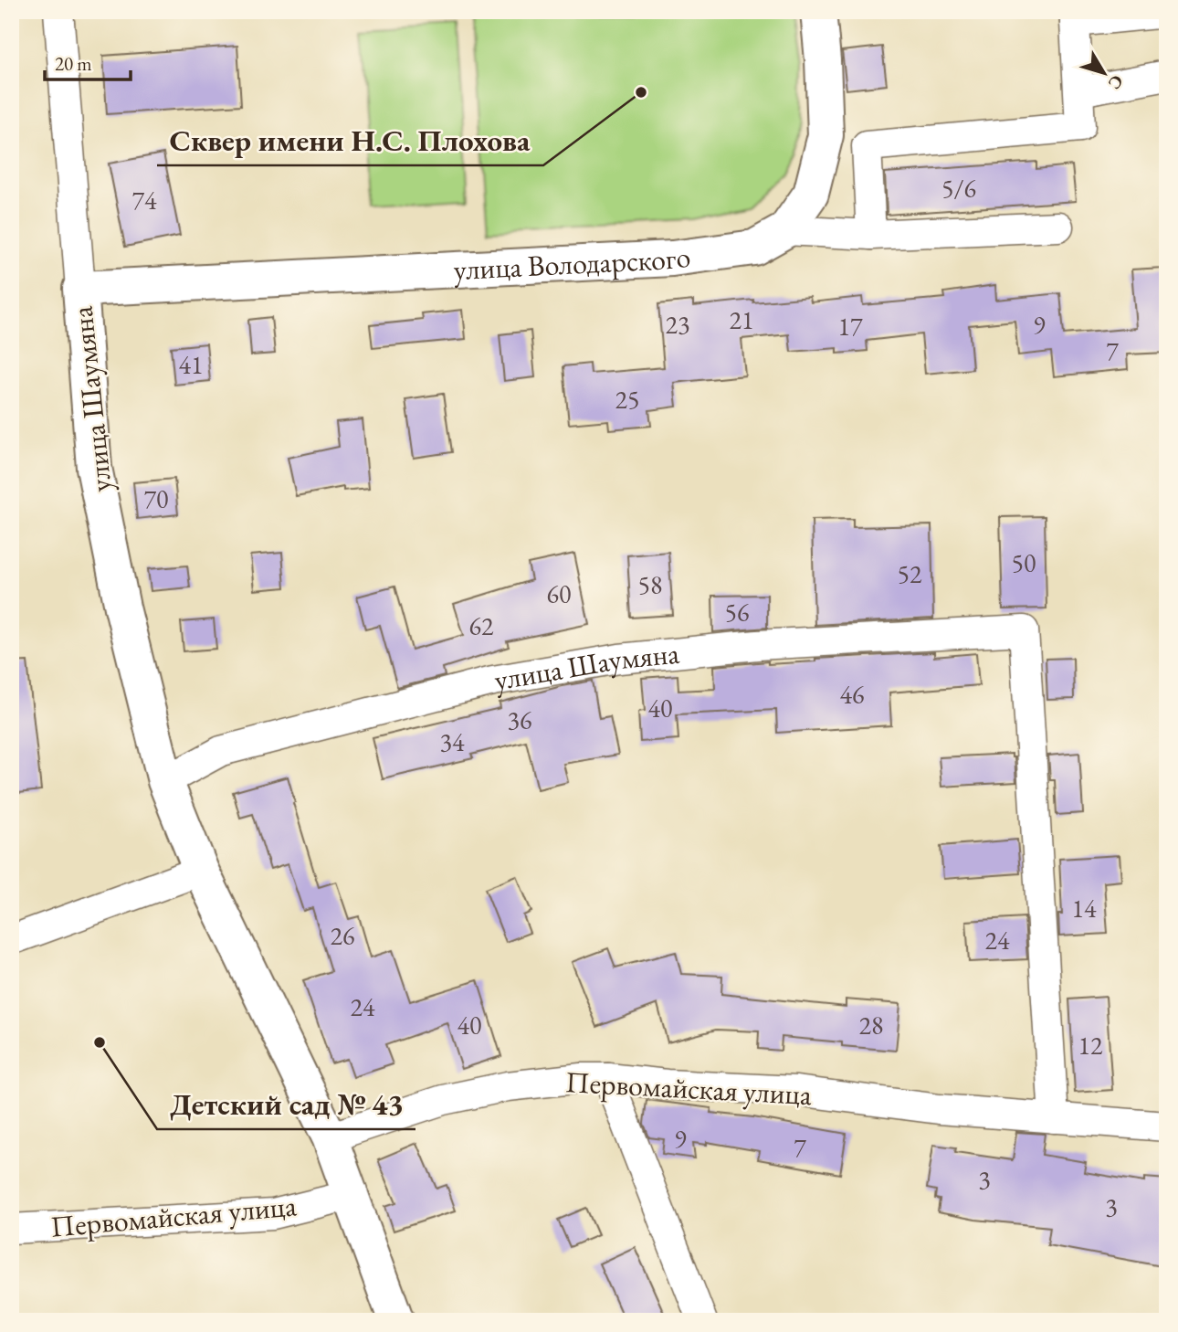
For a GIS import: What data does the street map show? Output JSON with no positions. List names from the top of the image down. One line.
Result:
{"streets":{"main road":["улица Володарского","улица Шаумяна"],"street":["Первомайская улица"]},"crossings":[["улица Володарского","улица Шаумяна"],["улица Шаумяна","Первомайская улица"]],"places":["Сквер имени Н.С. Плохова","Детский сад № 43"],"house_numbers":["5/6","74","21","23","9","17","7","41","25","70","50","52","58","60","56","62","46","40","36","34","14","26","24","24","40","28","12","9","7","3","3"],"scale_bar":"20 m","north":"bottom right"}
